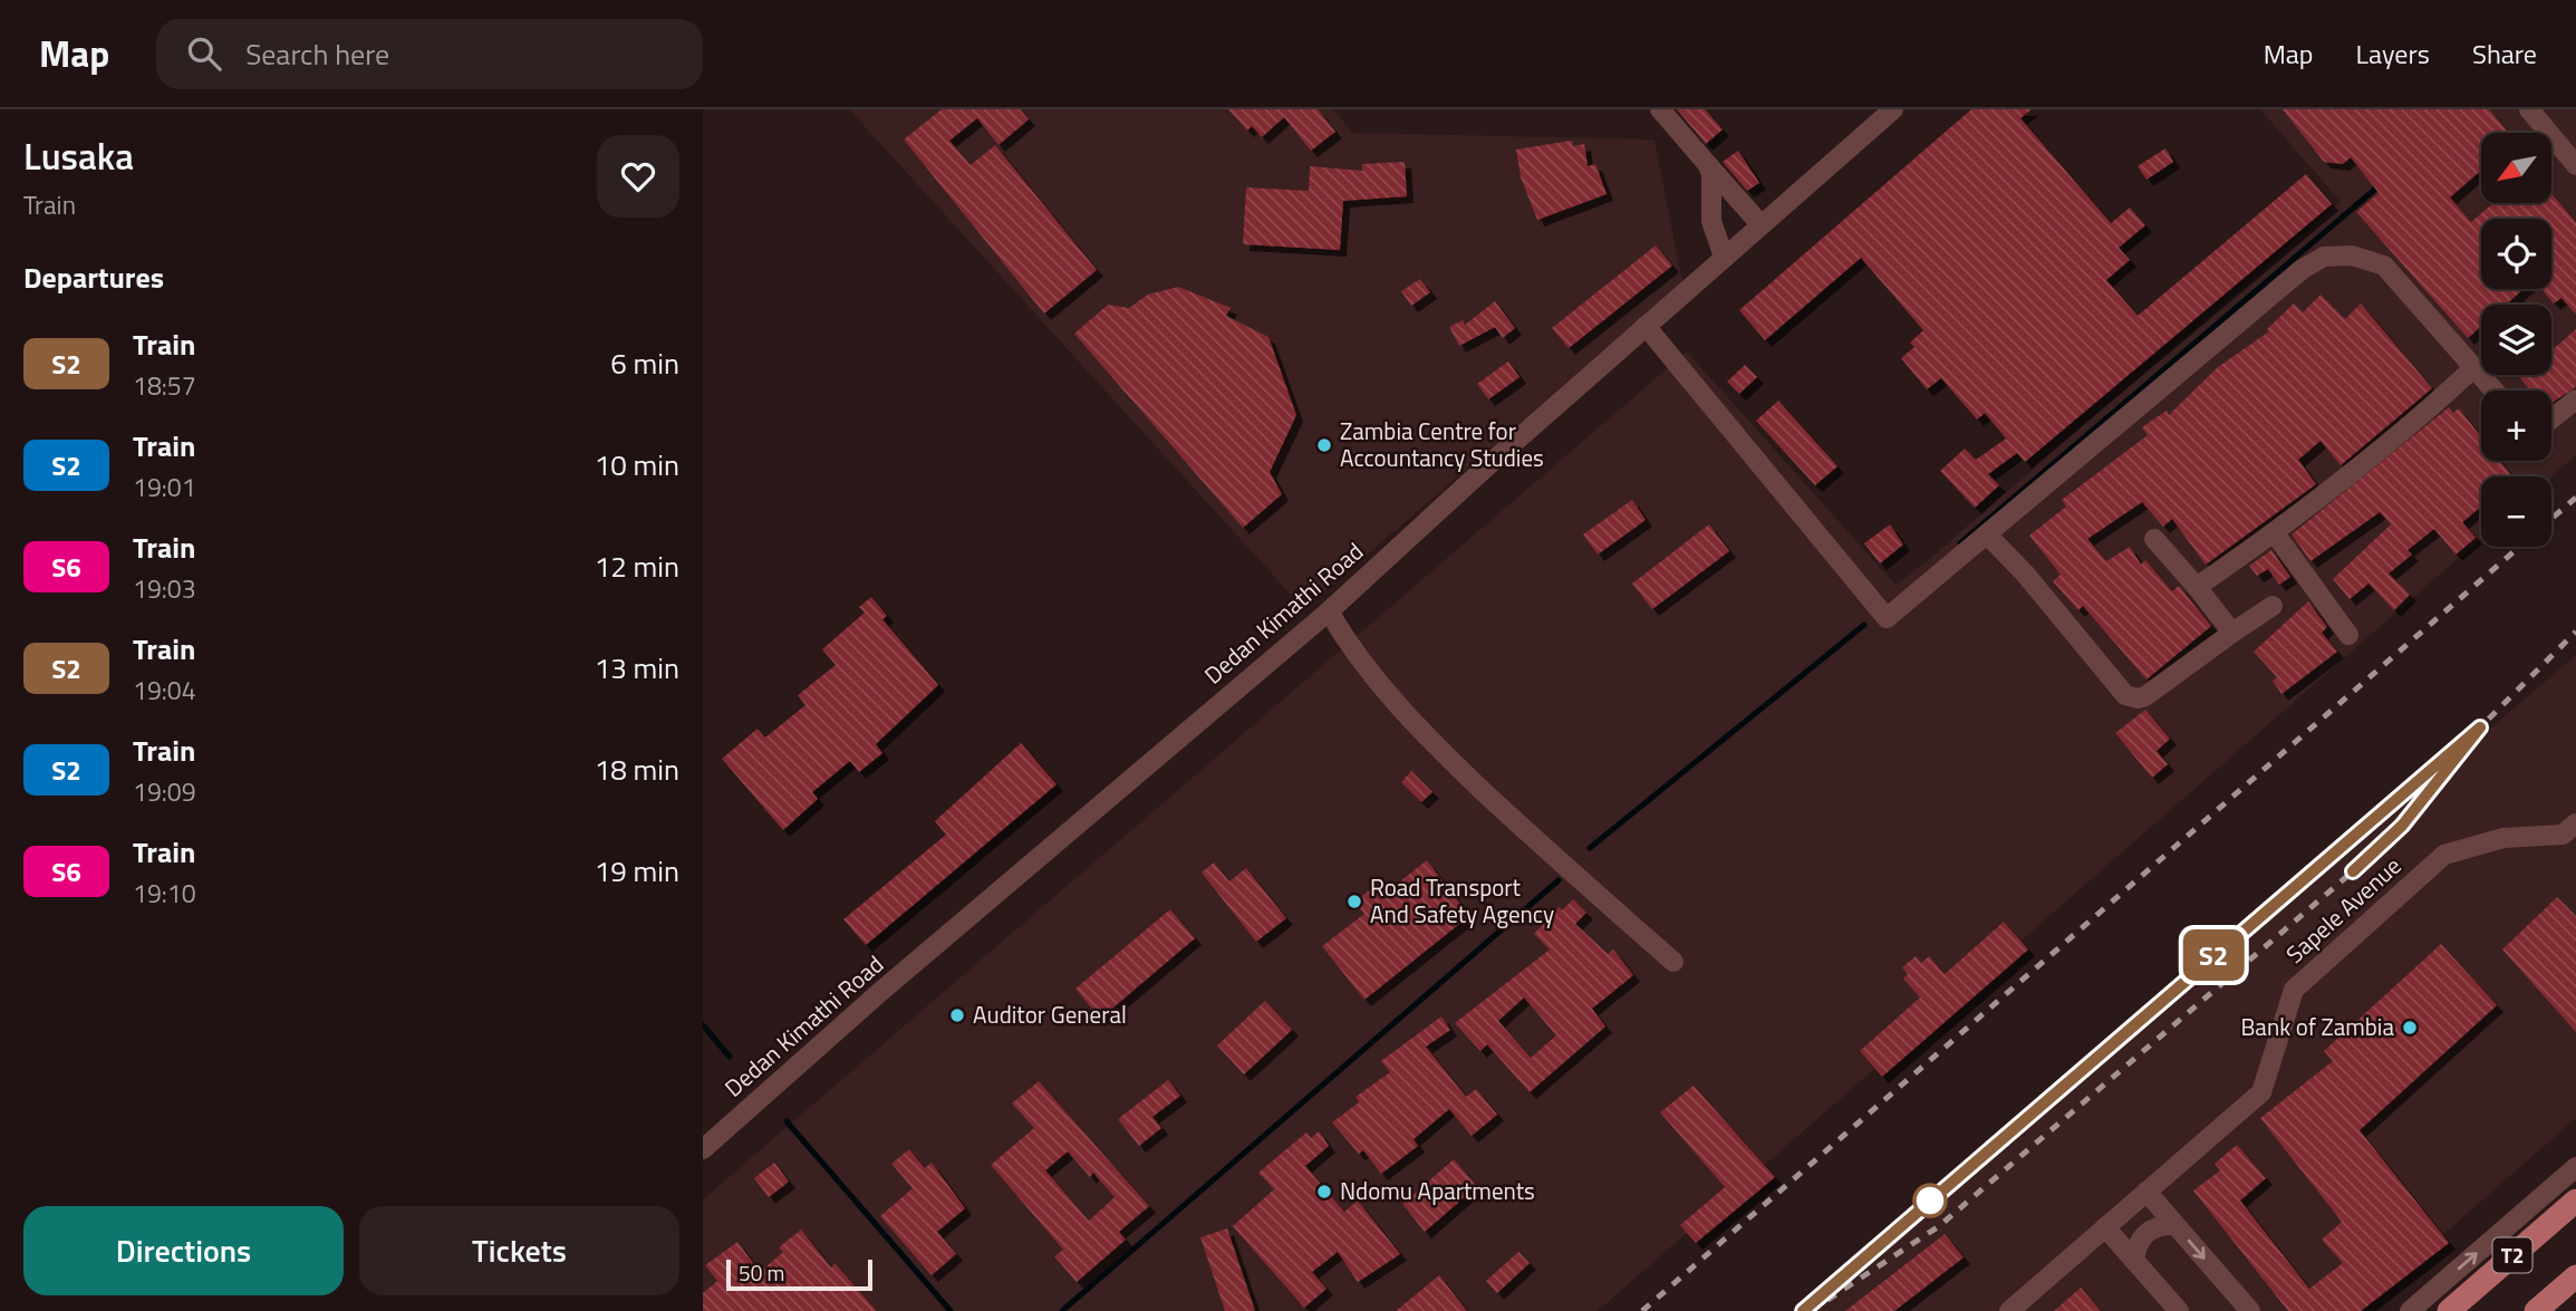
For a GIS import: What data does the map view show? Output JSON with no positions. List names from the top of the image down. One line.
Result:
{"streets":{"main road":["T2"],"street":["Dedan Kimathi Road","Sapele Avenue"]},"places":["Zambia Centre for Accountancy Studies","Road Transport And Safety Agency","Auditor General","Bank of Zambia","Ndomu Apartments"],"scale_bar":"50 m","north":"bottom left","page":{"header":"Map","search":"Search here","nav":["Map","Layers","Share"],"heading":[["Lusaka","Train"],"Departures"],"on_map":"S2","map_buttons":["+","−"],"list":[{"mark":"S2","name":"Train","note":"18:57","value":"6 min"},{"mark":"S2","name":"Train","note":"19:01","value":"10 min"},{"mark":"S6","name":"Train","note":"19:03","value":"12 min"},{"mark":"S2","name":"Train","note":"19:04","value":"13 min"},{"mark":"S2","name":"Train","note":"19:09","value":"18 min"},{"mark":"S6","name":"Train","note":"19:10","value":"19 min"}],"buttons":["Directions","Tickets"],"scale":"50 m"}}
